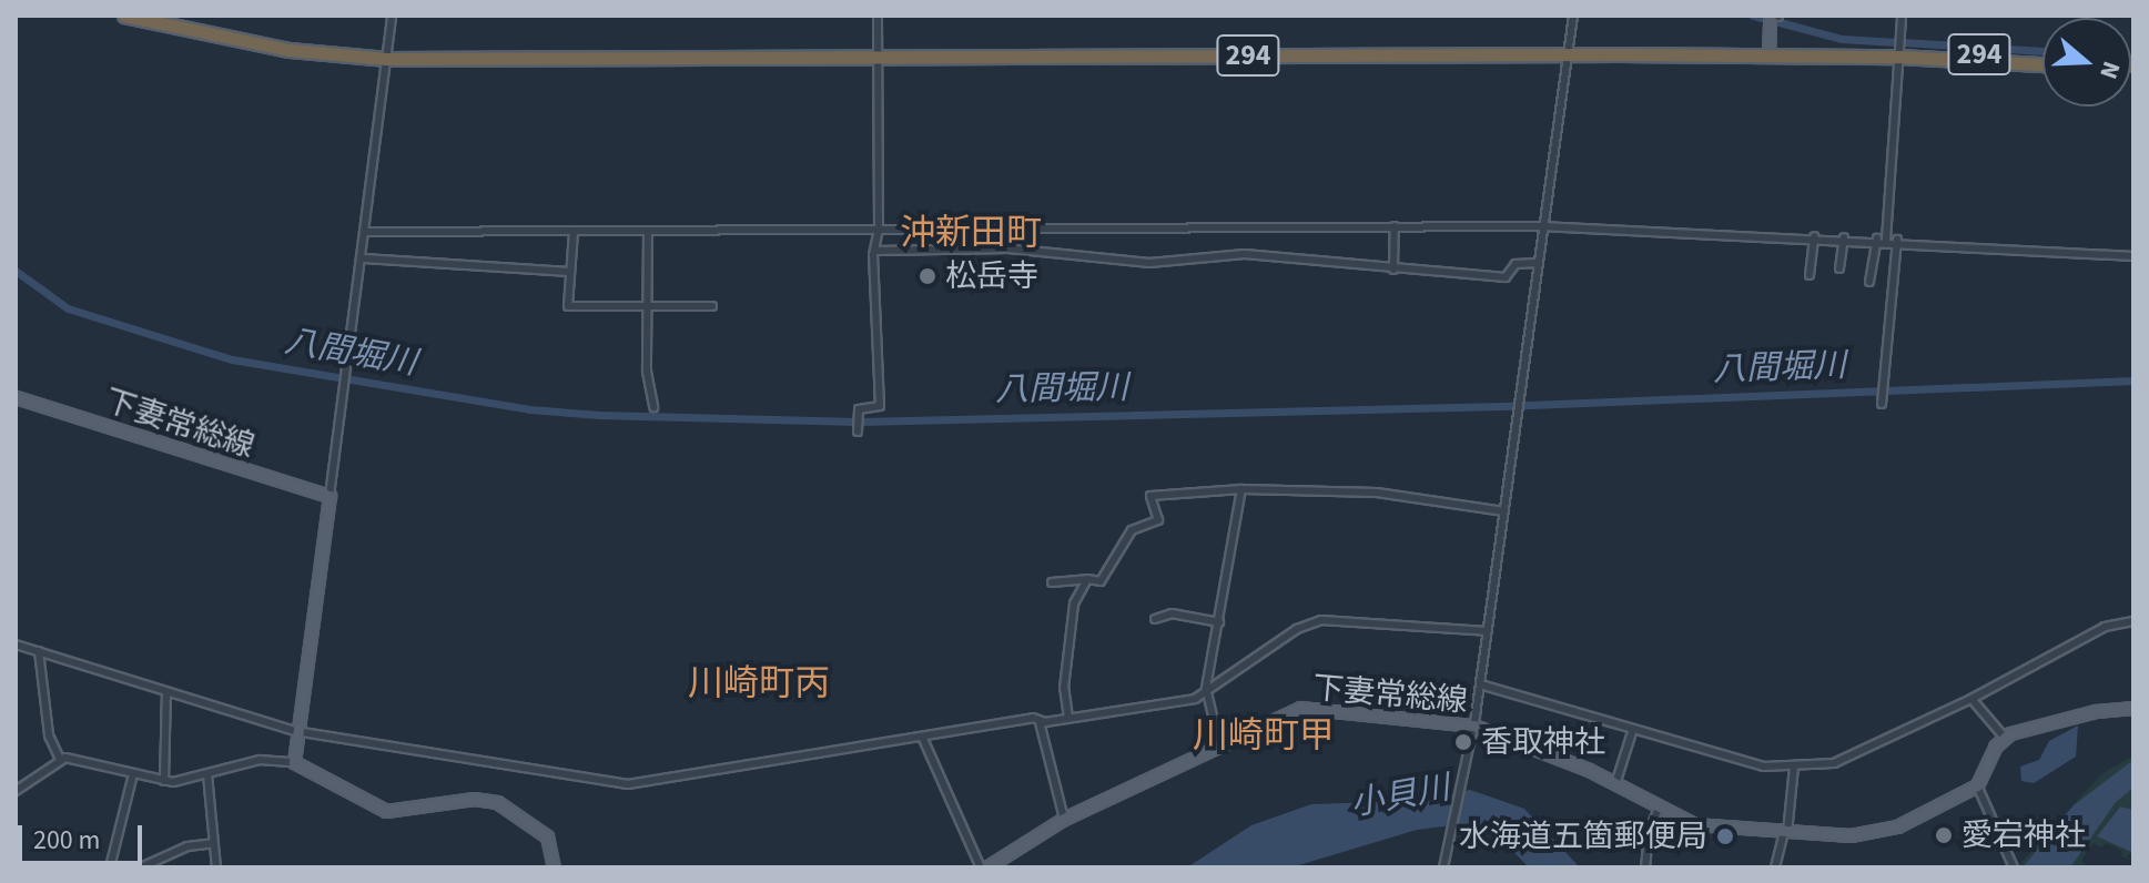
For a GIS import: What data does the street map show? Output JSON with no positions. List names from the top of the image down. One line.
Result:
{"streets":{"highway":["294"],"main road":["下妻常総線"]},"districts":["沖新田町","川崎町丙","川崎町甲"],"water":["八間堀川","小貝川"],"places":["松岳寺","香取神社","愛宕神社","水海道五箇郵便局"],"scale_bar":"200 m","north":"right"}
